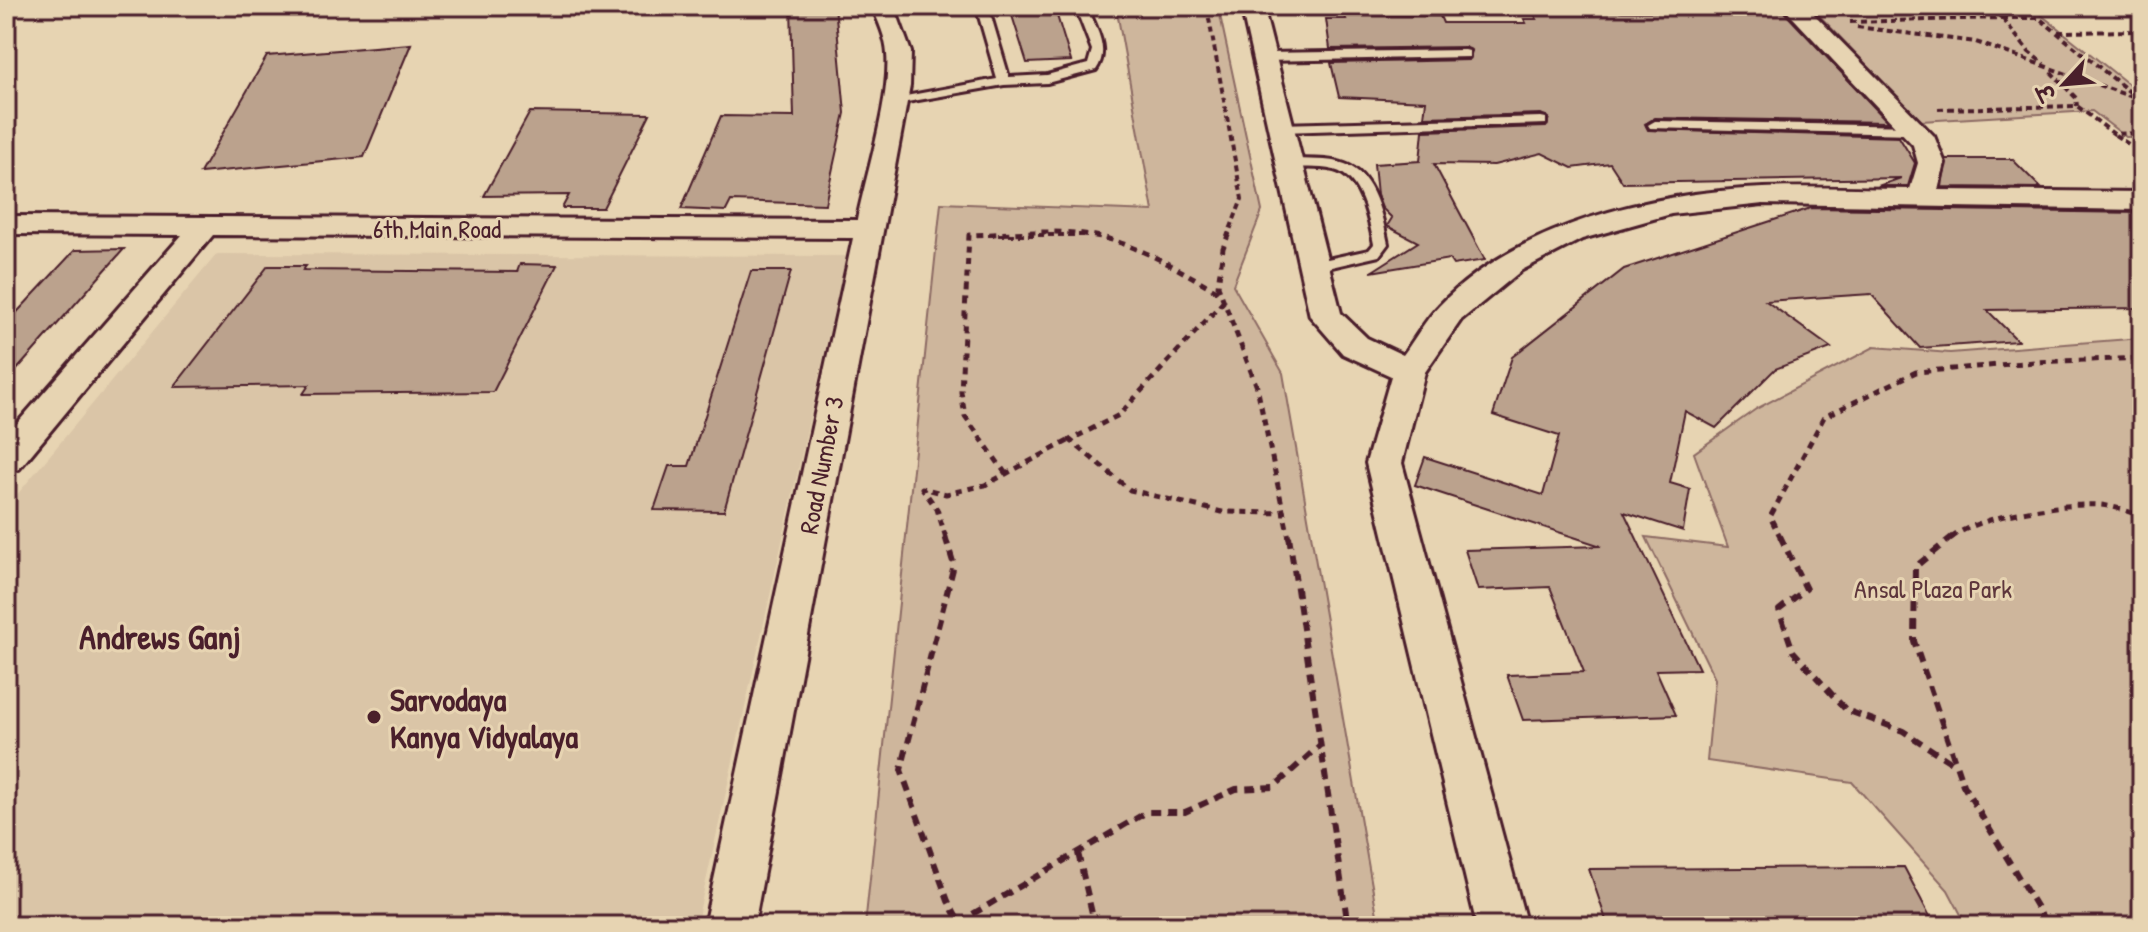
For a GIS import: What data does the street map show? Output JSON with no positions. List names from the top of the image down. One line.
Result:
{"streets":{"street":["6th Main Road","Road Number 3"]},"crossings":[["6th Main Road","Road Number 3"]],"districts":["Andrews Ganj"],"parks":["Ansal Plaza Park"],"places":["Sarvodaya Kanya Vidyalaya"],"north":"bottom left"}
